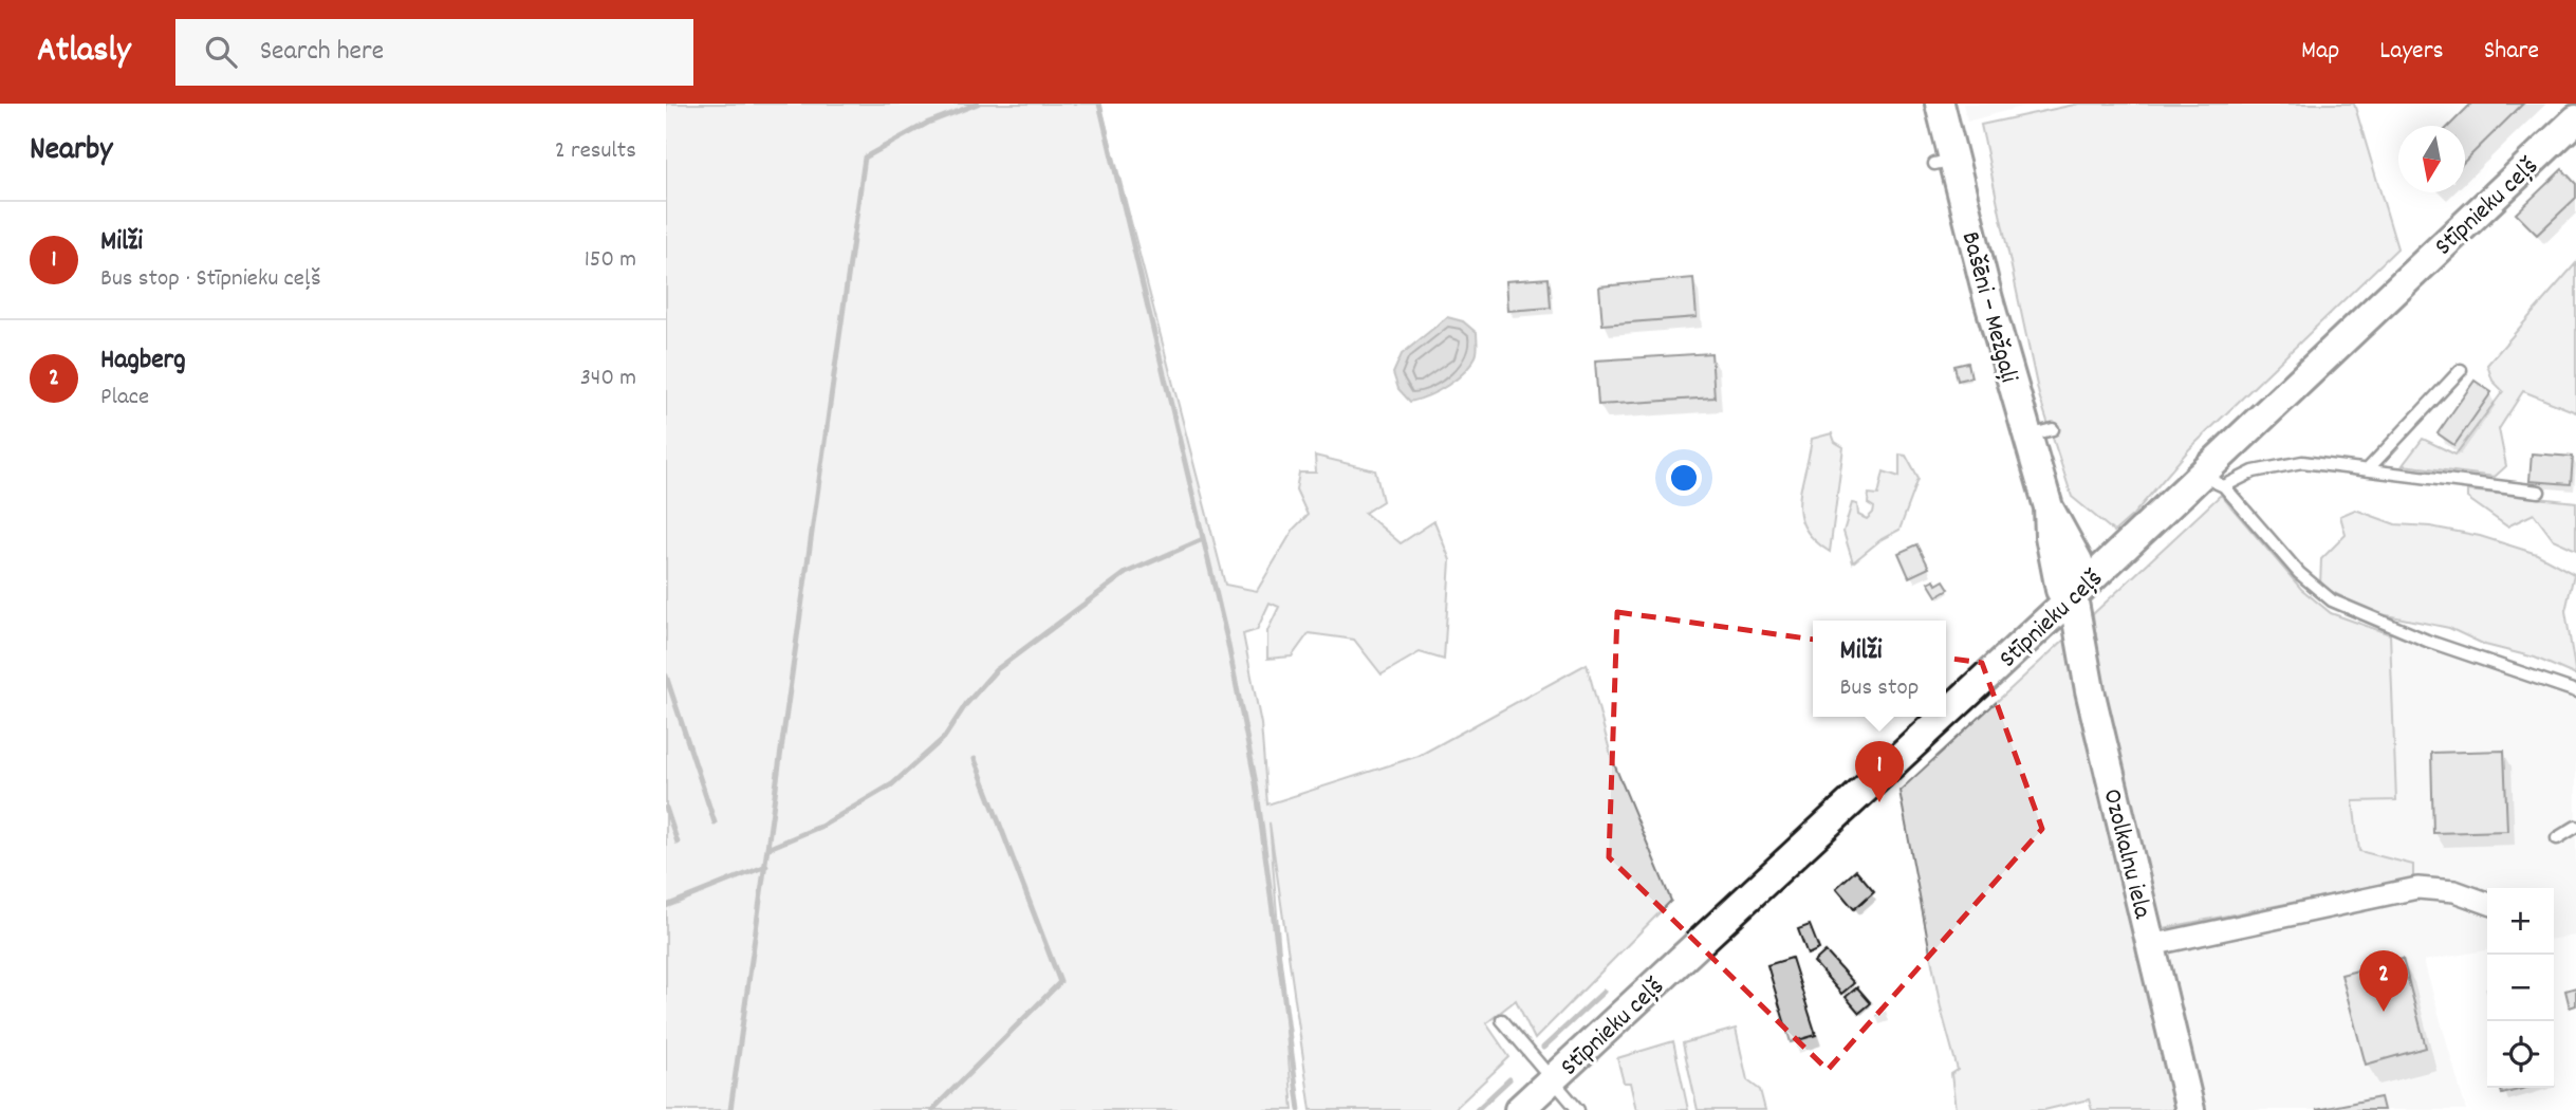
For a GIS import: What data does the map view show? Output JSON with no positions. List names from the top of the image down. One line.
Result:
{"streets":{"main road":["Stīpnieku ceļš","Bašēni – Mežgaļi","Ozolkalnu iela"]},"crossings":[["Stīpnieku ceļš","Bašēni – Mežgaļi"],["Stīpnieku ceļš","Ozolkalnu iela"],["Bašēni – Mežgaļi","Ozolkalnu iela"]],"north":"bottom","page":{"header":"Atlasly","search":"Search here","nav":["Map","Layers","Share"],"heading":["Nearby","2 results"],"list":[{"mark":"1","name":"Milži","note":"Bus stop · Stīpnieku ceļš","value":"150 m"},{"mark":"2","name":"Hagberg","note":"Place","value":"340 m"}],"popup":["Milži","Bus stop"],"pins":["1","2"],"map_buttons":["+","−"]}}
